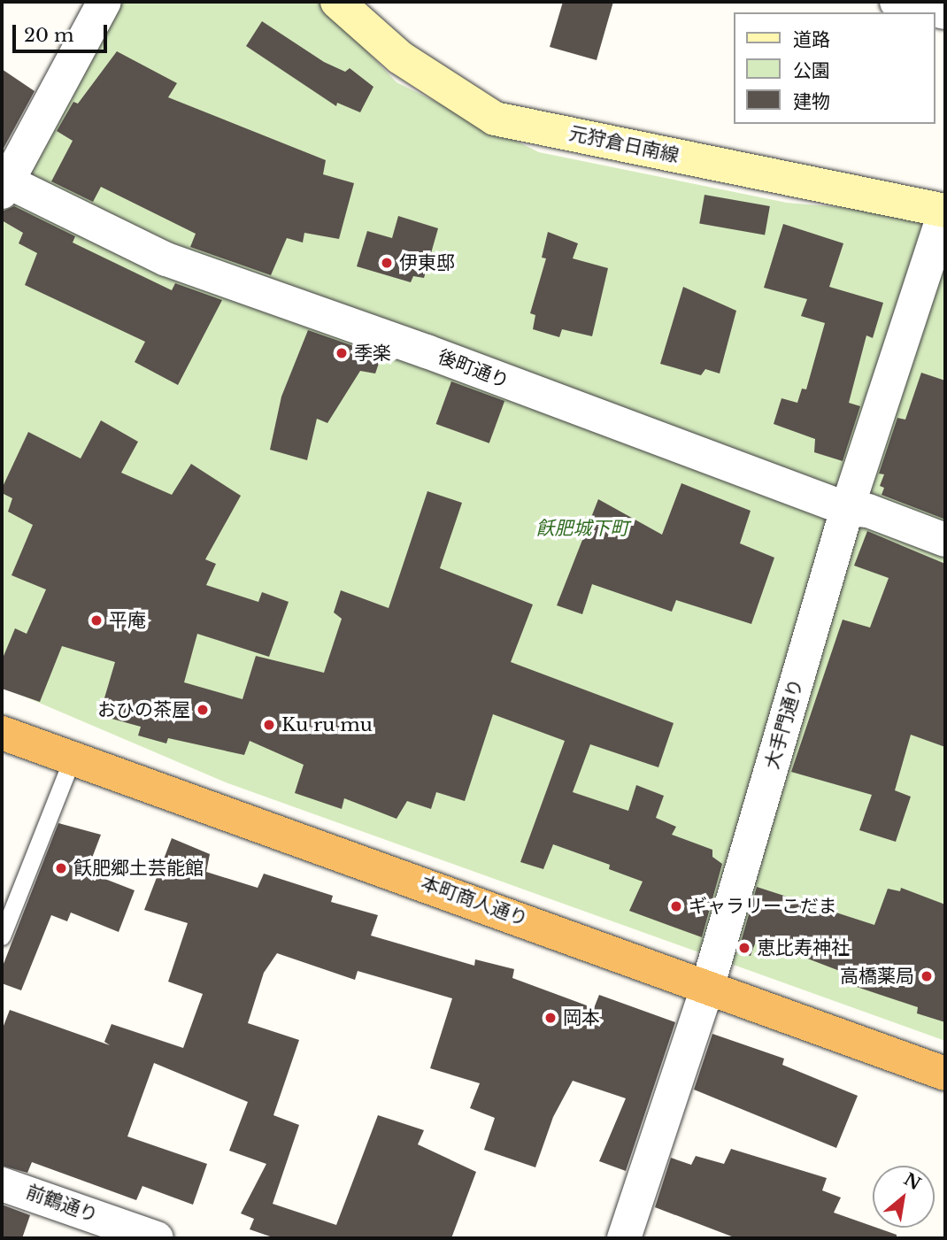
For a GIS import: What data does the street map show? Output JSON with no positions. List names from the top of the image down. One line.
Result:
{"streets":{"highway":["本町商人通り"],"main road":["元狩倉日南線"],"street":["後町通り","大手門通り","前鶴通り"]},"crossings":[["元狩倉日南線","大手門通り"],["後町通り","大手門通り"],["大手門通り","本町商人通り"]],"parks":["飫肥城下町"],"places":["伊東邸","季楽","平庵","おひの茶屋","Ku ru mu","飫肥郷土芸能館","ギャラリーこだま","恵比寿神社","高橋薬局","岡本"],"legend":["道路","公園","建物"],"scale_bar":"20 m","north":"top right"}
